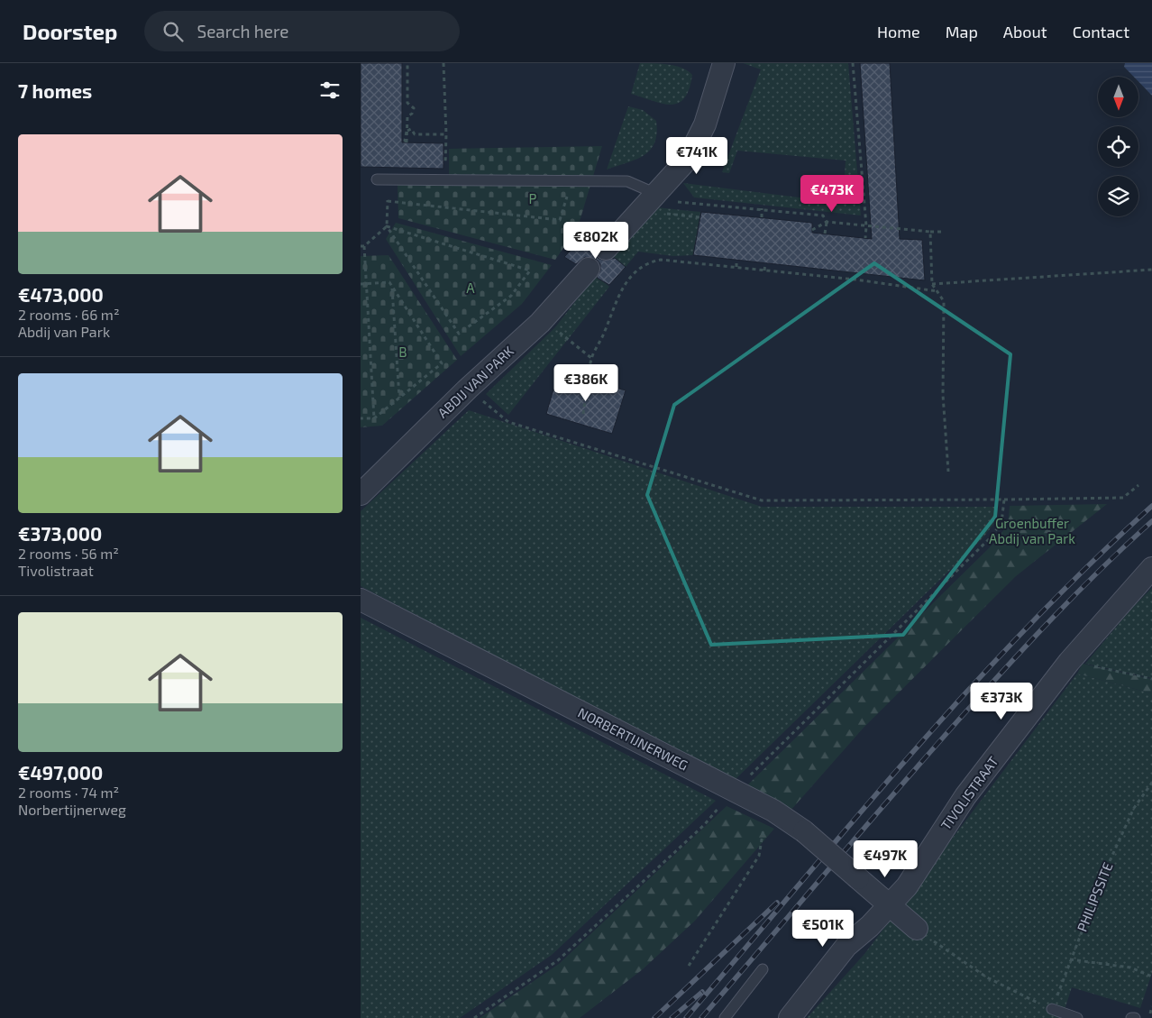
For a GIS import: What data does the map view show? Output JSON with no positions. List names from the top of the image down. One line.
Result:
{"streets":{"street":["ABDIJ VAN PARK","NORBERTIJNERWEG","TIVOLISTRAAT"],"path":["PHILIPSSITE"]},"crossings":[["NORBERTIJNERWEG","TIVOLISTRAAT"]],"parks":["P","A","B","Groenbuffer Abdij van Park"],"north":"bottom","page":{"header":"Doorstep","search":"Search here","nav":["Home","Map","About","Contact"],"heading":"7 homes","list":[{"name":"€473,000","note":"2 rooms · 66 m² · Abdij van Park"},{"name":"€373,000","note":"2 rooms · 56 m² · Tivolistraat"},{"name":"€497,000","note":"2 rooms · 74 m² · Norbertijnerweg"}],"price":["€741K","€473K","€802K","€386K","€373K","€497K","€501K"]}}
